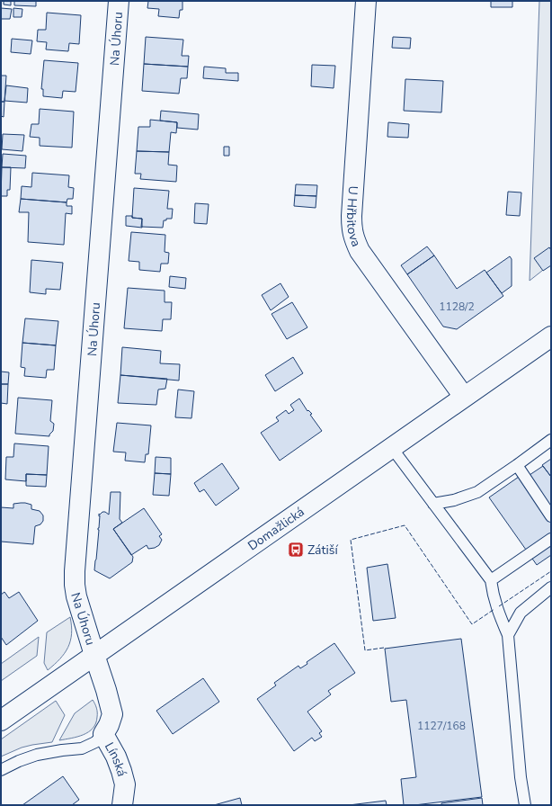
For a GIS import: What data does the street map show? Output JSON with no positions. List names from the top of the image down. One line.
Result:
{"streets":{"street":["Na Úhoru","U Hřbitova","Domažlická","Línská"]},"crossings":[["Na Úhoru","Domažlická"],["Na Úhoru","Línská"],["U Hřbitova","Domažlická"],["Domažlická","Línská"]],"places":{"bus stop":["Zátiší"]},"house_numbers":["1128/2","1127/168"]}
